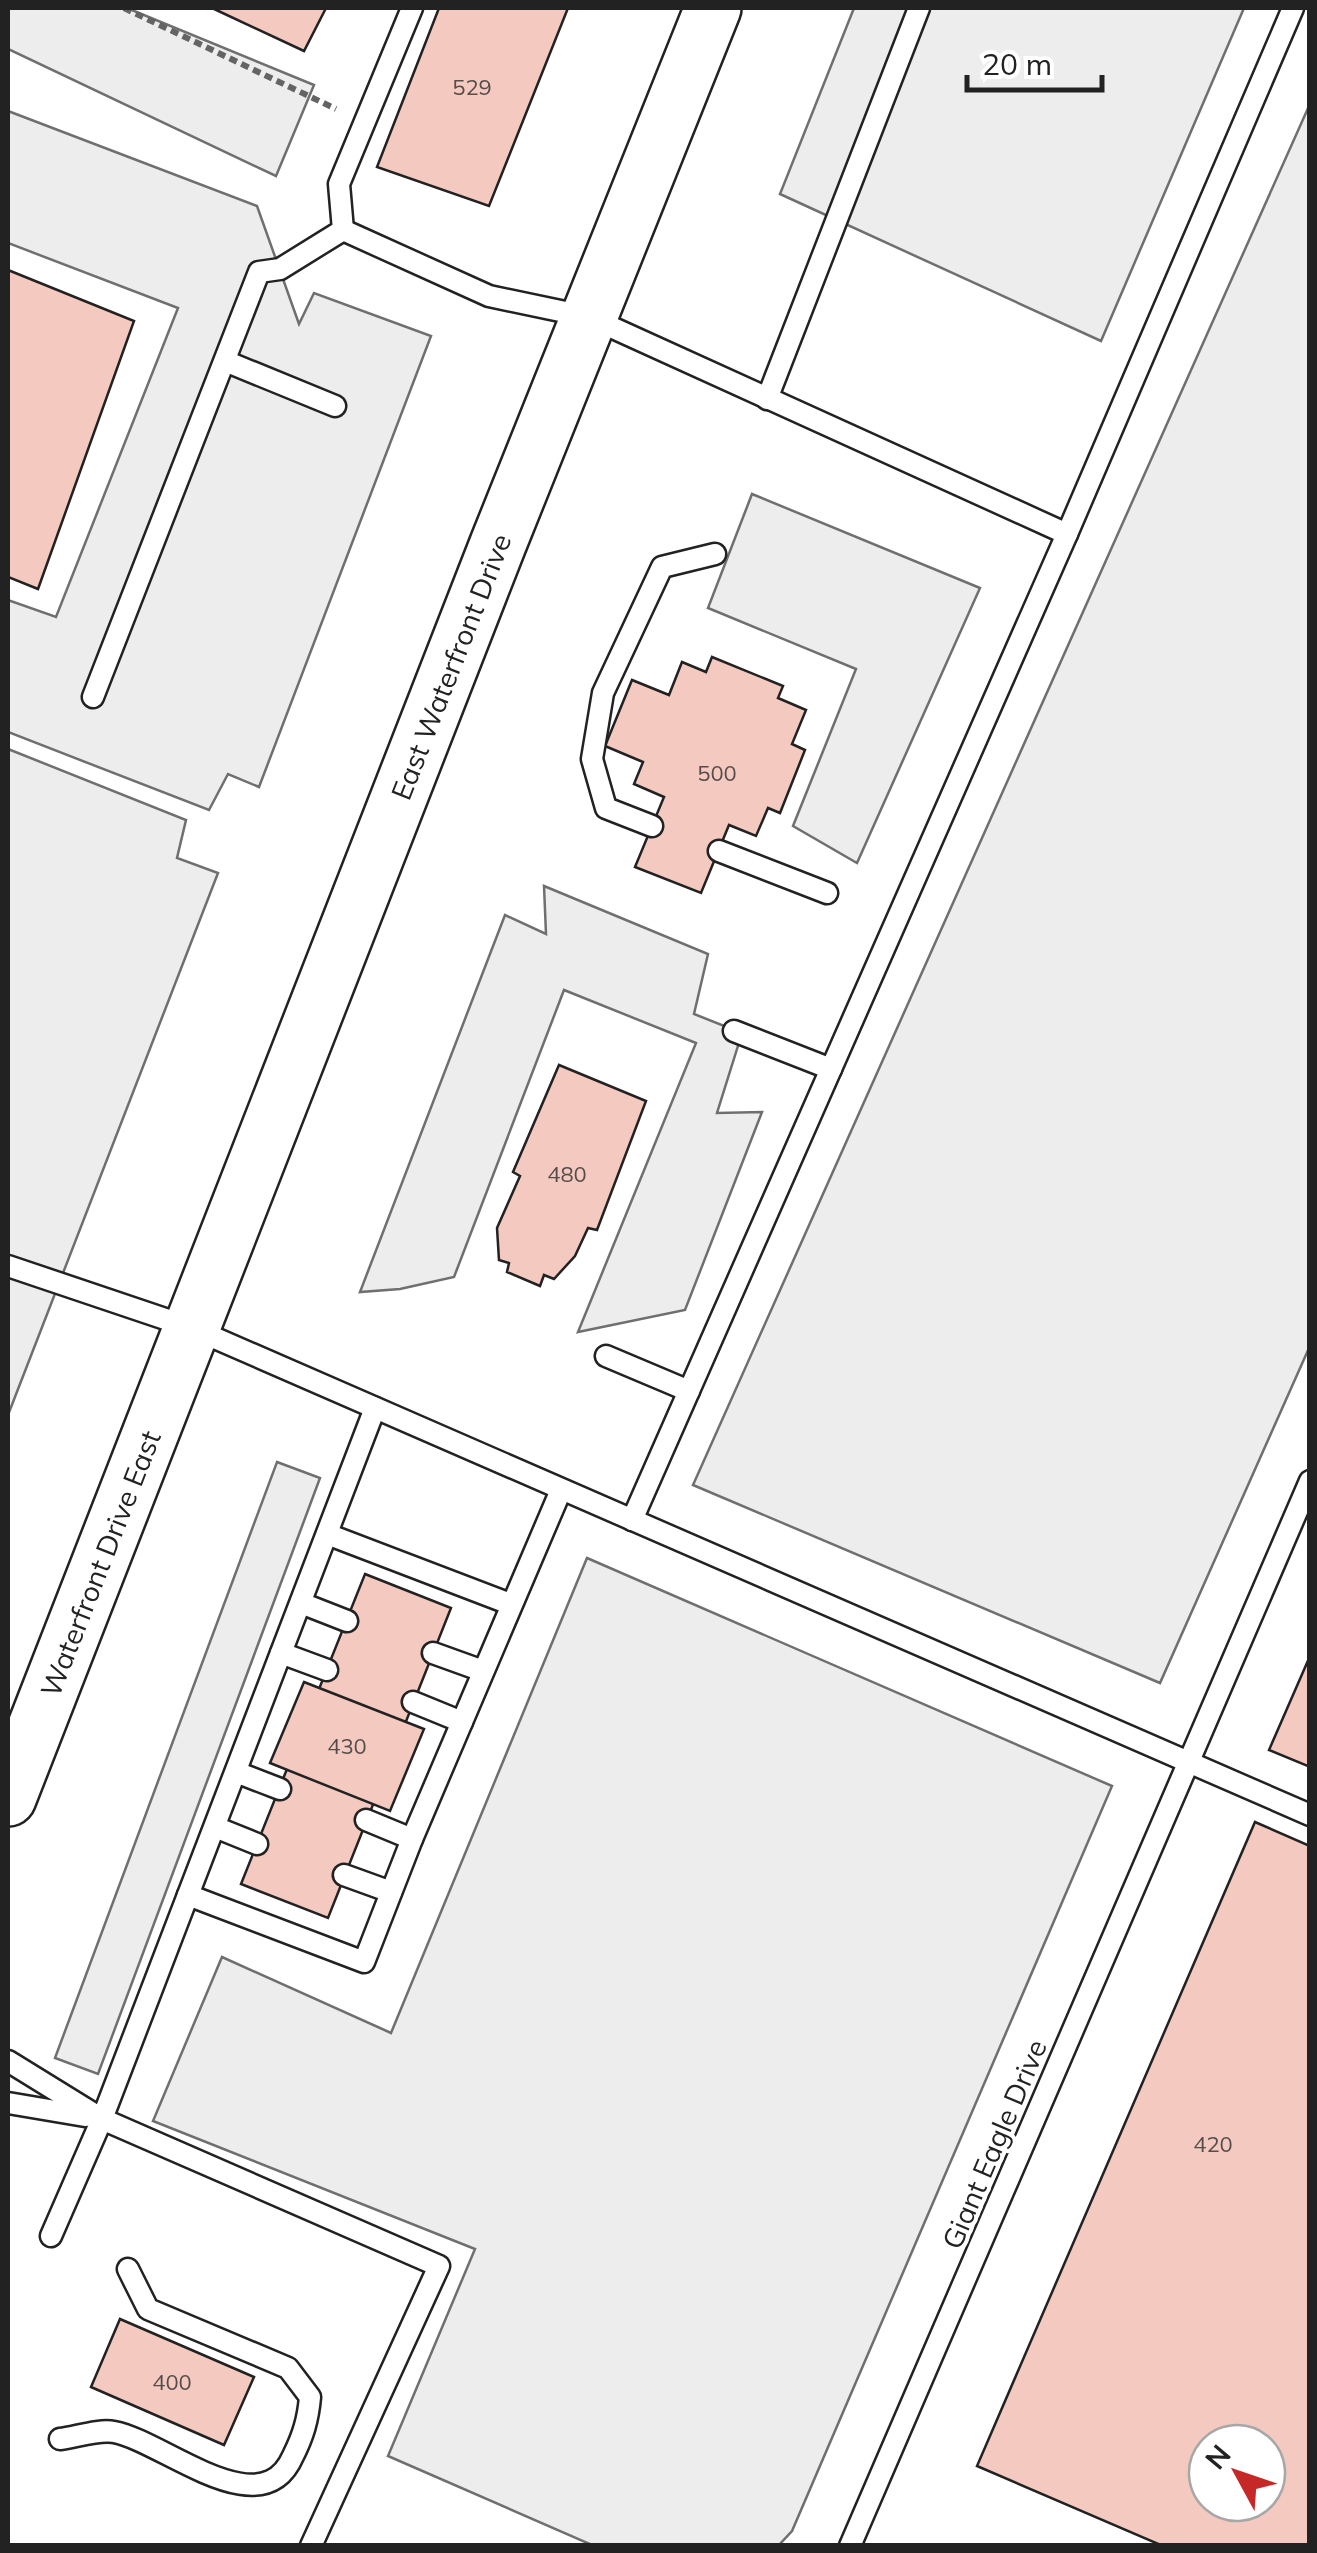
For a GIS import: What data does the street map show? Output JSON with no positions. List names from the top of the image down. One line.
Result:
{"streets":{"street":["East Waterfront Drive","Waterfront Drive East"],"lane":["Giant Eagle Drive"]},"crossings":[["East Waterfront Drive","Waterfront Drive East"]],"house_numbers":["529","500","480","430","420","400"],"scale_bar":"20 m","north":"top left"}
